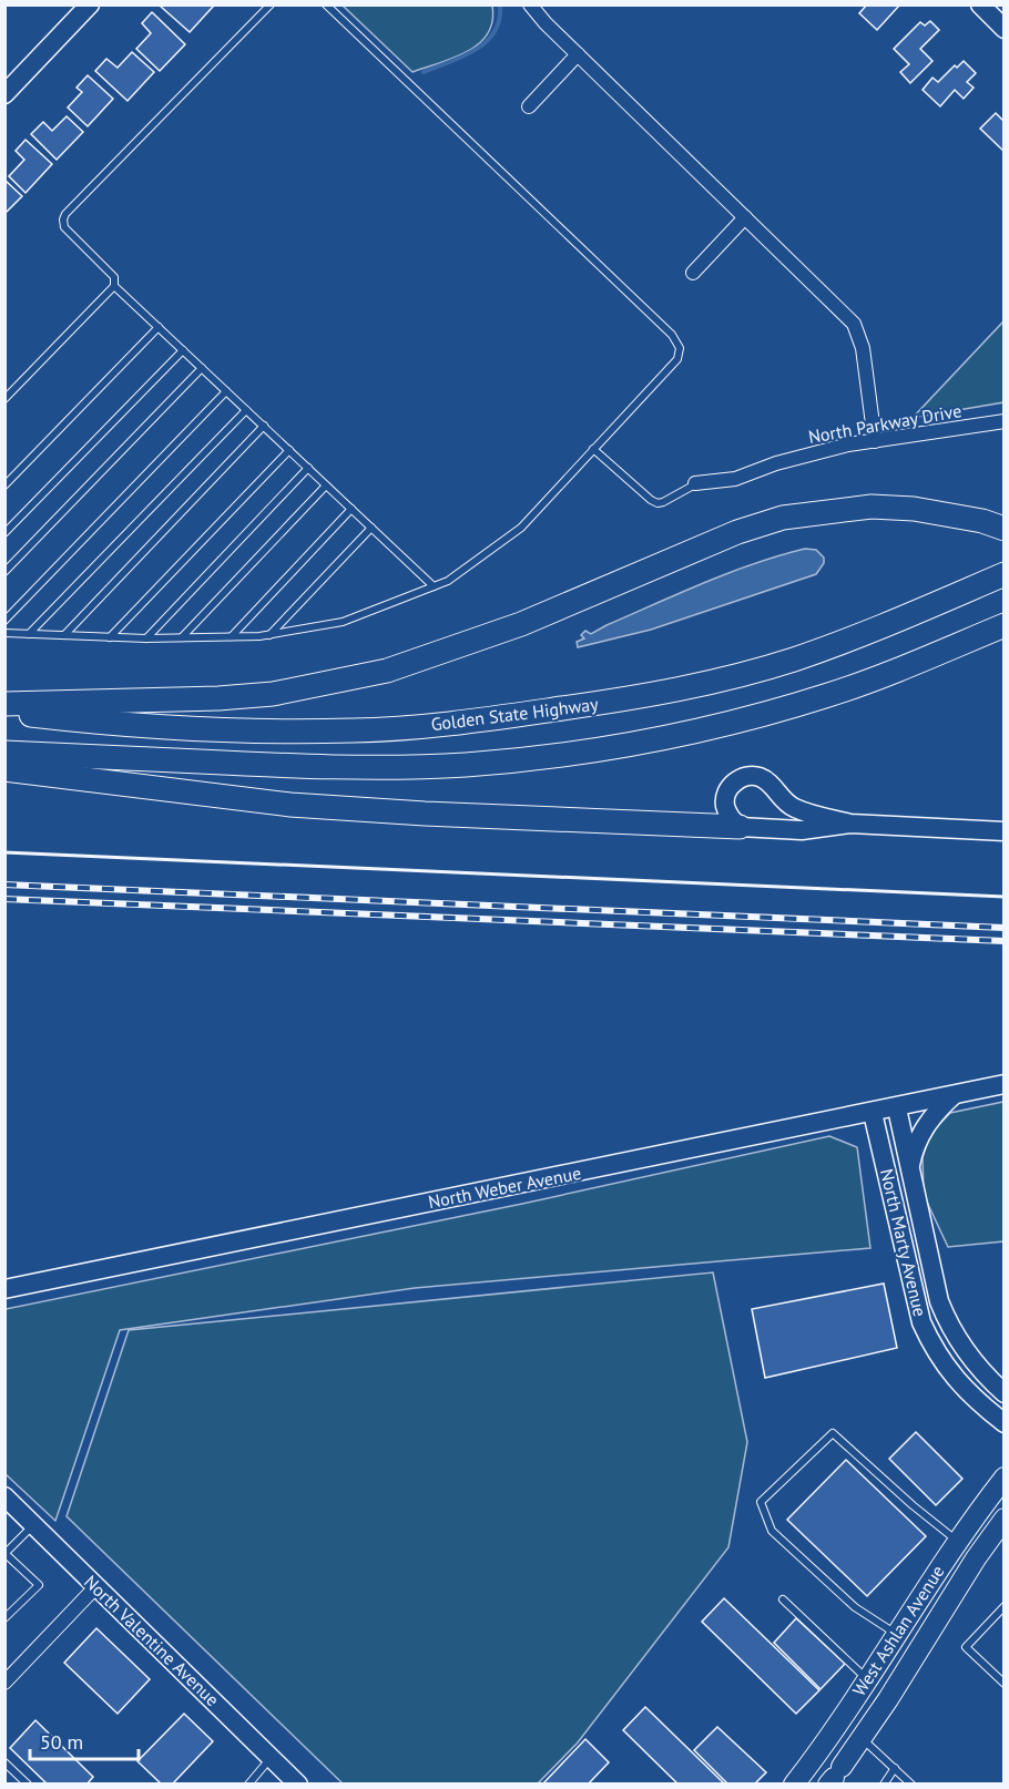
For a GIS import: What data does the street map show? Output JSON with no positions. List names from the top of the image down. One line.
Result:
{"streets":{"highway":["Golden State Highway"],"main road":["North Weber Avenue","North Marty Avenue","West Ashlan Avenue","North Valentine Avenue"],"street":["North Parkway Drive"]},"crossings":[["North Weber Avenue","North Marty Avenue"]],"scale_bar":"50 m"}
